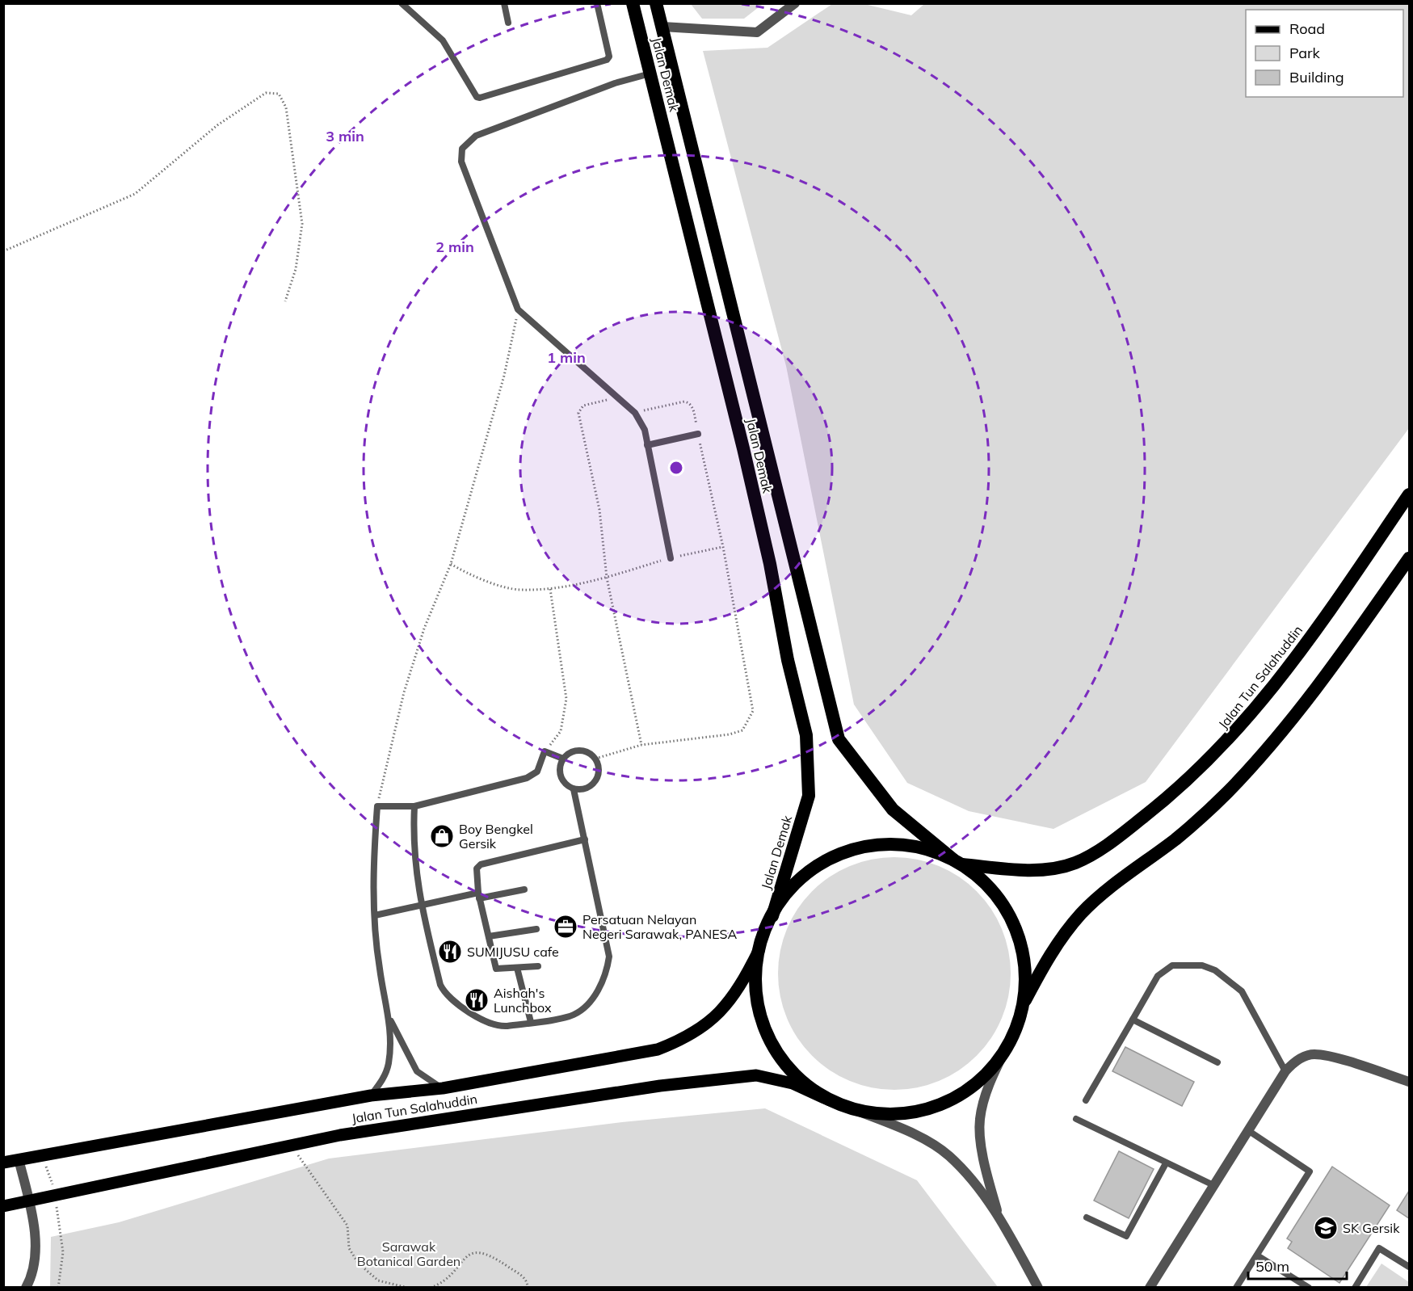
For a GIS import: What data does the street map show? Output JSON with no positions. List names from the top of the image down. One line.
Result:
{"streets":{"highway":["Jalan Demak","Jalan Tun Salahuddin"]},"crossings":[["Jalan Demak","Jalan Tun Salahuddin"]],"parks":["Sarawak Botanical Garden"],"places":{"shop":["Boy Bengkel Gersik"],"office":["Persatuan Nelayan Negeri Sarawak, PANESA"],"restaurant":["SUMIJUSU cafe","Aishah's Lunchbox"],"school or university":["SK Gersik"]},"legend":["Road","Park","Building"],"scale_bar":"50 m","rings":["3 min","2 min","1 min"]}
